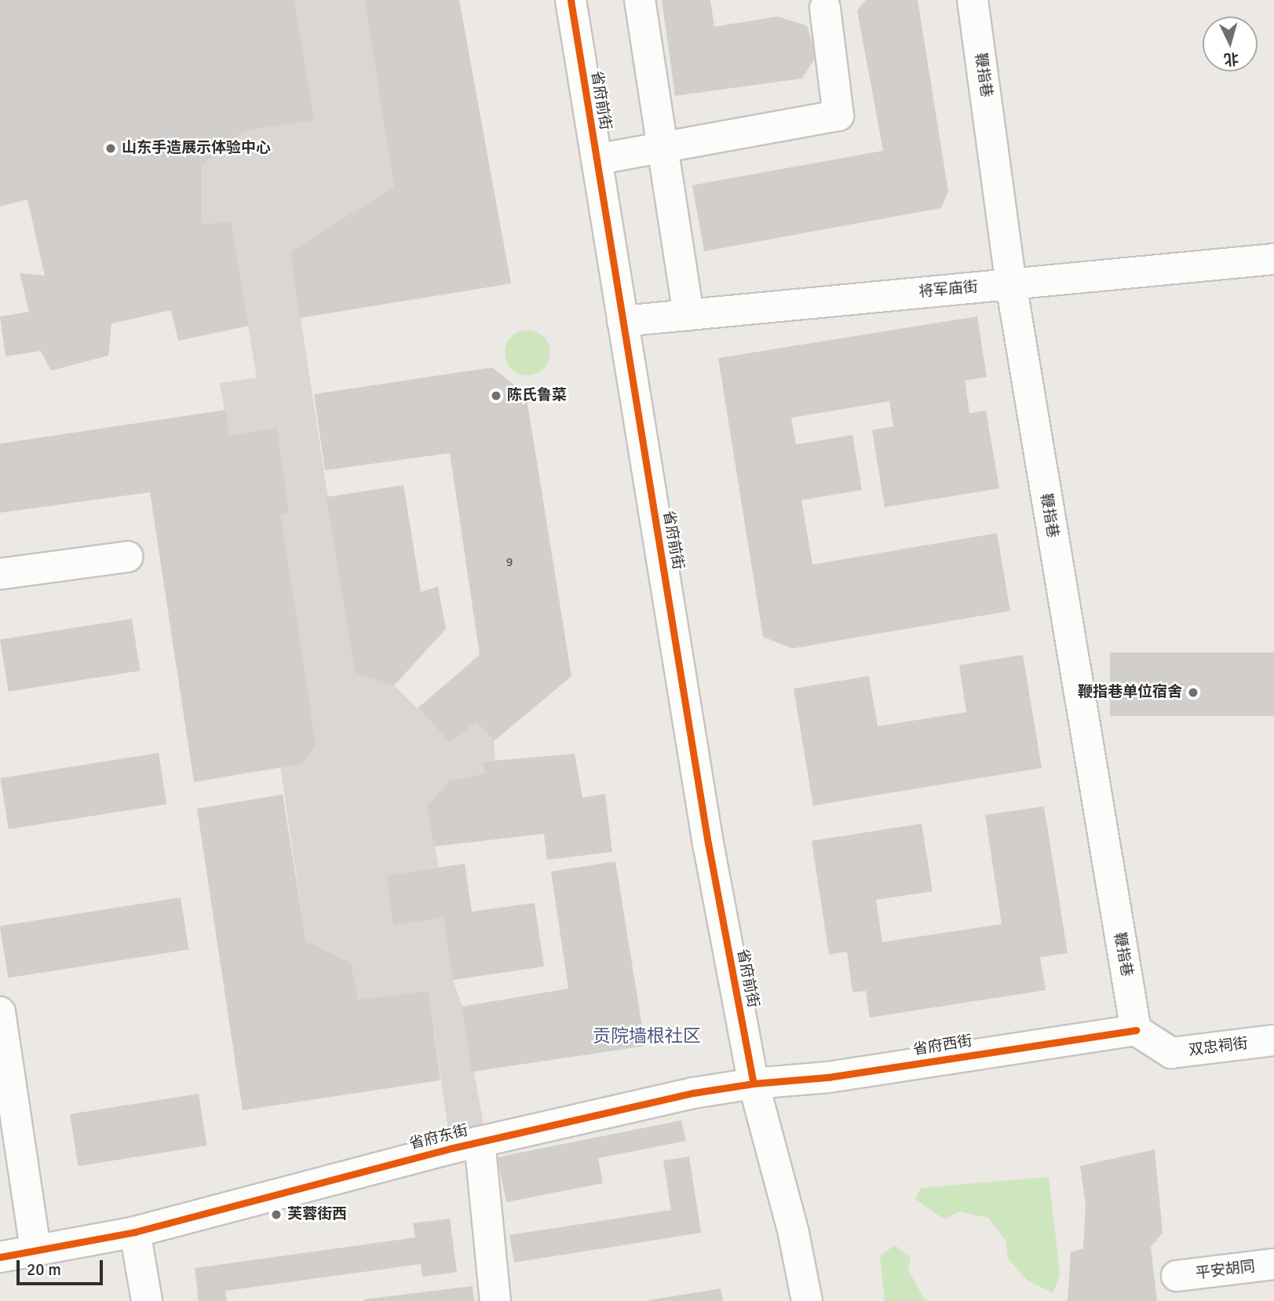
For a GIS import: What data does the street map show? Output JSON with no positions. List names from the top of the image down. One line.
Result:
{"streets":{"street":["鞭指巷","省府前街","将军庙街","省府西街","双忠祠街","省府东街","平安胡同"]},"crossings":[["鞭指巷","将军庙街"],["鞭指巷","省府西街"],["鞭指巷","双忠祠街"],["省府前街","将军庙街"],["省府前街","省府西街"],["省府前街","省府东街"],["省府西街","双忠祠街"],["省府西街","省府东街"]],"districts":["贡院墙根社区"],"places":["山东手造展示体验中心","陈氏鲁菜","鞭指巷单位宿舍","芙蓉街西"],"house_numbers":["9"],"scale_bar":"20 m","north":"bottom"}
